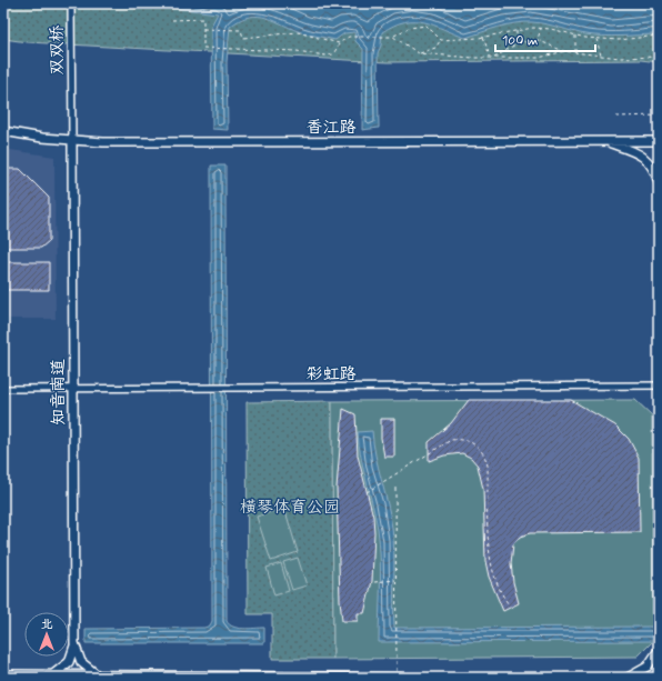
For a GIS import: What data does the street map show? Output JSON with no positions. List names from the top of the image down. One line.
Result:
{"streets":{"main road":["香江路","知音南道"],"street":["双双桥","彩虹路"]},"crossings":[["双双桥","香江路"],["双双桥","知音南道"],["香江路","知音南道"],["彩虹路","知音南道"]],"parks":["横琴体育公园"],"scale_bar":"100 m","north":"top"}
